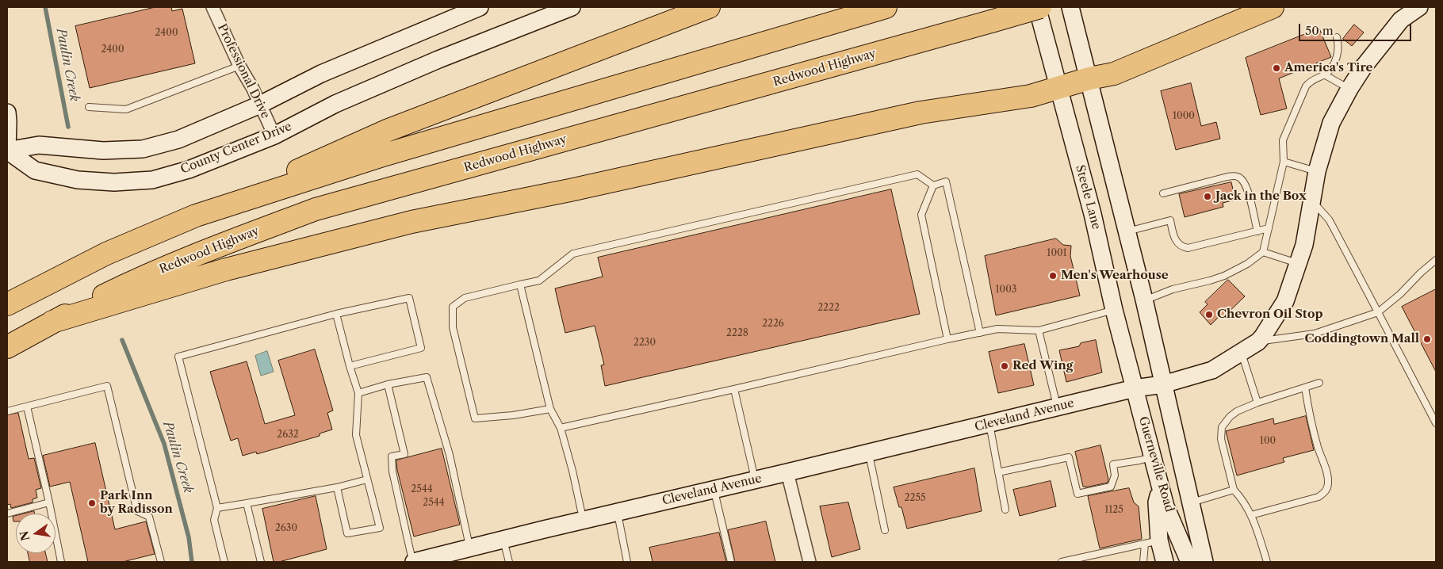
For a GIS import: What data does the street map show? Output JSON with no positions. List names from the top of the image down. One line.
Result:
{"streets":{"highway":["Redwood Highway"],"main road":["County Center Drive","Steele Lane","Cleveland Avenue","Guerneville Road"],"street":["Professional Drive"]},"crossings":[["Professional Drive","County Center Drive"],["Steele Lane","Cleveland Avenue"],["Steele Lane","Guerneville Road"],["Cleveland Avenue","Guerneville Road"]],"water":["Paulin Creek"],"places":["America's Tire","Jack in the Box","Men's Wearhouse","Chevron Oil Stop","Coddingtown Mall","Red Wing","Park Inn by Radisson"],"house_numbers":["2400","2400","1000","1001","1003","2222","2226","2228","2230","2632","100","2544","2255","2544","1125","2630"],"scale_bar":"50 m","north":"left"}
